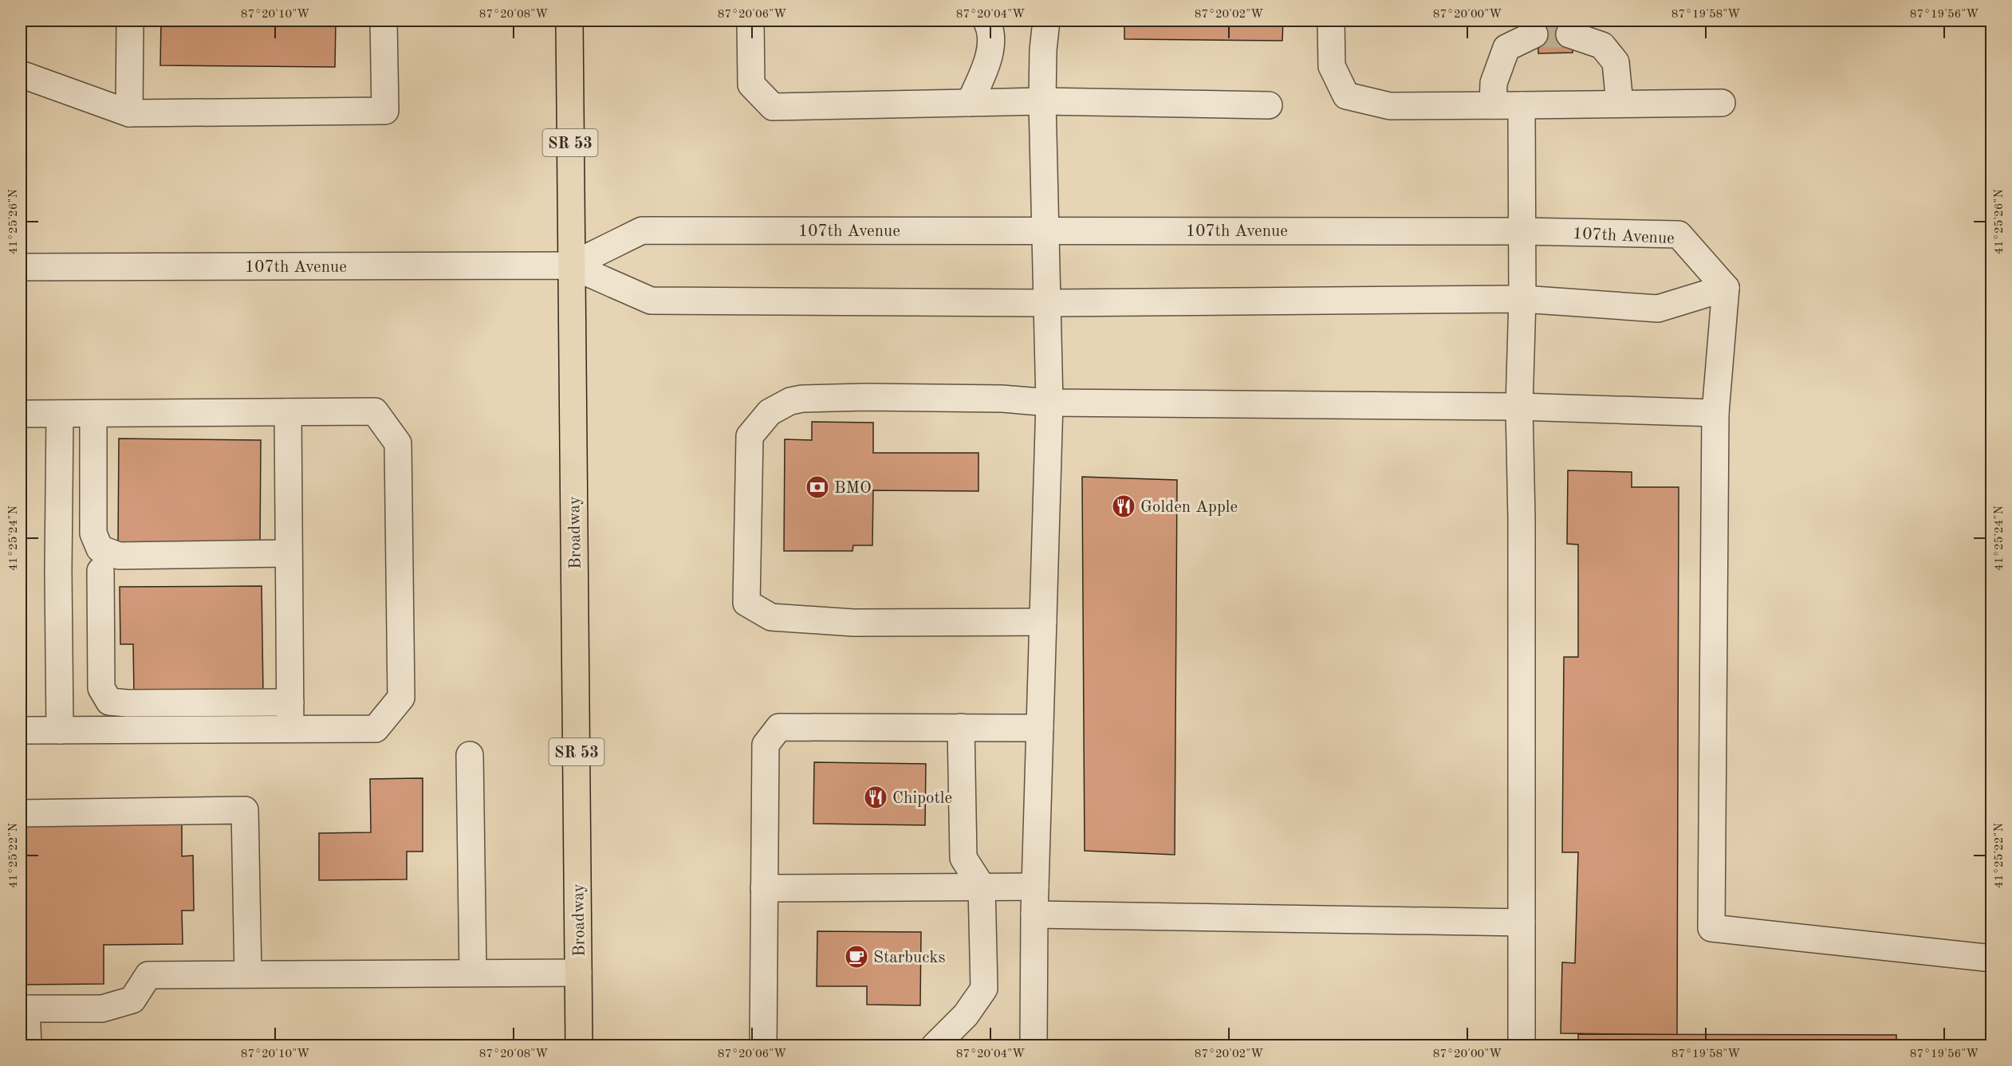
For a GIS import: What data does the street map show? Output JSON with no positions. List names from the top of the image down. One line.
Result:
{"streets":{"main road":["SR 53","Broadway"],"street":["107th Avenue"]},"crossings":[["107th Avenue","Broadway"]],"places":{"bank":["BMO"],"restaurant":["Golden Apple","Chipotle"],"cafe":["Starbucks"]},"coordinates":["87°20'10\"W","87°20'08\"W","87°20'06\"W","87°20'04\"W","87°20'02\"W","87°20'00\"W","87°19'58\"W","87°19'56\"W","41°25'26\"N","41°25'24\"N","41°25'22\"N"]}
